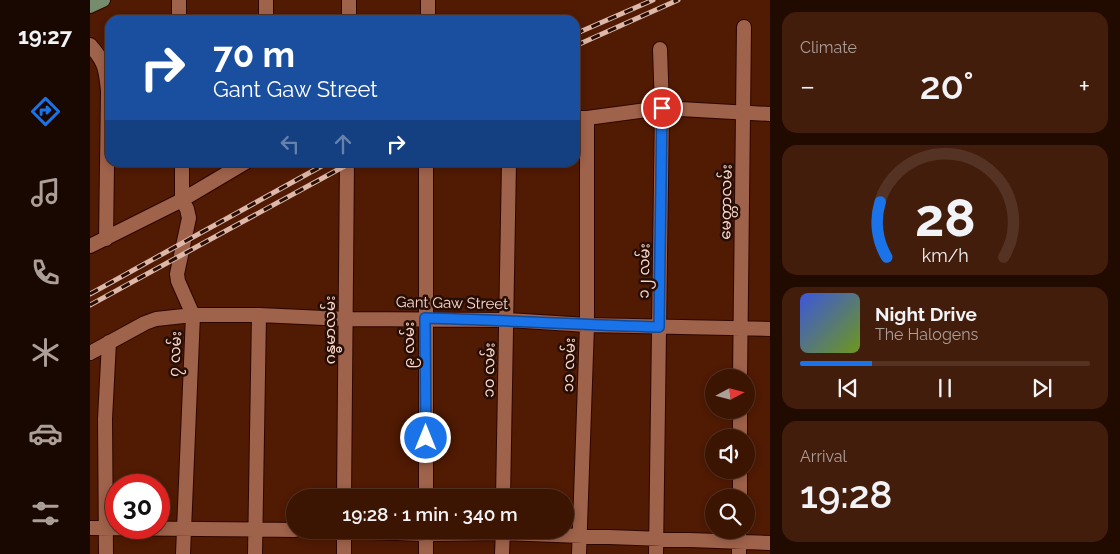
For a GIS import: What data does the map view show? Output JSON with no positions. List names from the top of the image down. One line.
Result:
{"streets":{"street":["မေတ္တာလမ်း","၁၂ လမ်း","Gant Gaw Street","ဂန္ဓမာလမ်း","၉ လမ်း","၇ လမ်း","၁၁ လမ်း","၁၀ လမ်း"]},"crossings":[["မေတ္တာလမ်း","Gant Gaw Street"],["၁၂ လမ်း","Gant Gaw Street"],["Gant Gaw Street","ဂန္ဓမာလမ်း"],["Gant Gaw Street","၉ လမ်း"],["Gant Gaw Street","၇ လမ်း"],["Gant Gaw Street","၁၁ လမ်း"],["Gant Gaw Street","၁၀ လမ်း"]],"north":"right","page":{"tabs":"19:27","tile":["Climate",["Arrival","19:28"]],"turn":["70 m","Gant Gaw Street"],"heat":["−","20°","+"],"song":["Night Drive","The Halogens"],"limit":"30","trip":"19:28 · 1 min · 340 m","gauge":["28","km/h"]}}
